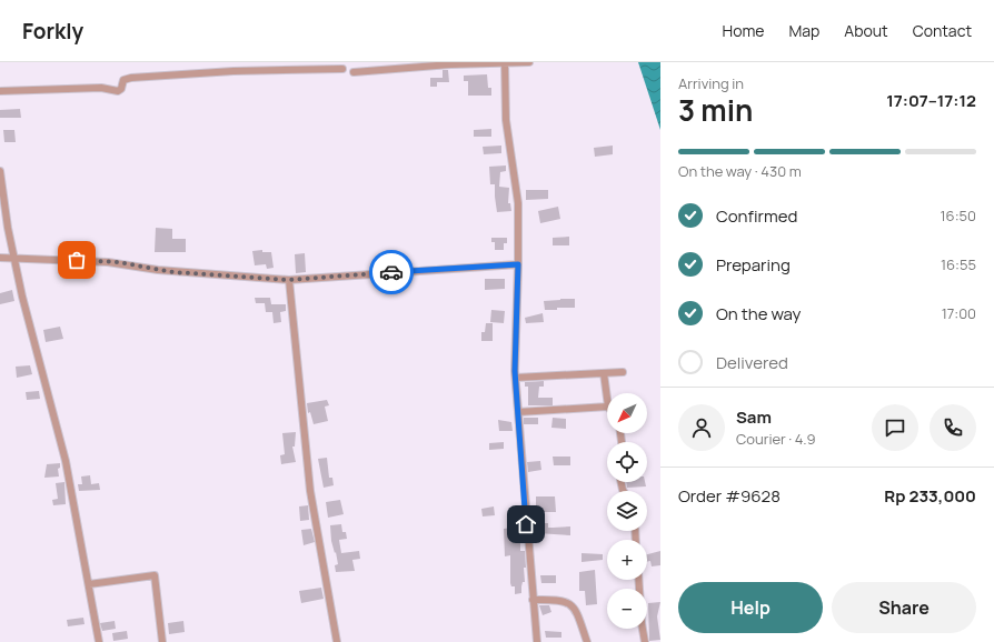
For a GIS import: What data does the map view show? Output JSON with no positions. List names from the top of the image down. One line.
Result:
{"north":"bottom left","page":{"header":"Forkly","nav":["Home","Map","About","Contact"],"heading":["3 min","Arriving in","17:07–17:12"],"panel":["Sam","Courier · 4.9","Order #9628","Rp 233,000"],"bar":"On the way · 430 m","list":[["Confirmed","16:50"],["Preparing","16:55"],["On the way","17:00"],"Delivered"],"map_buttons":["+","−"],"buttons":["Help","Share"]}}
